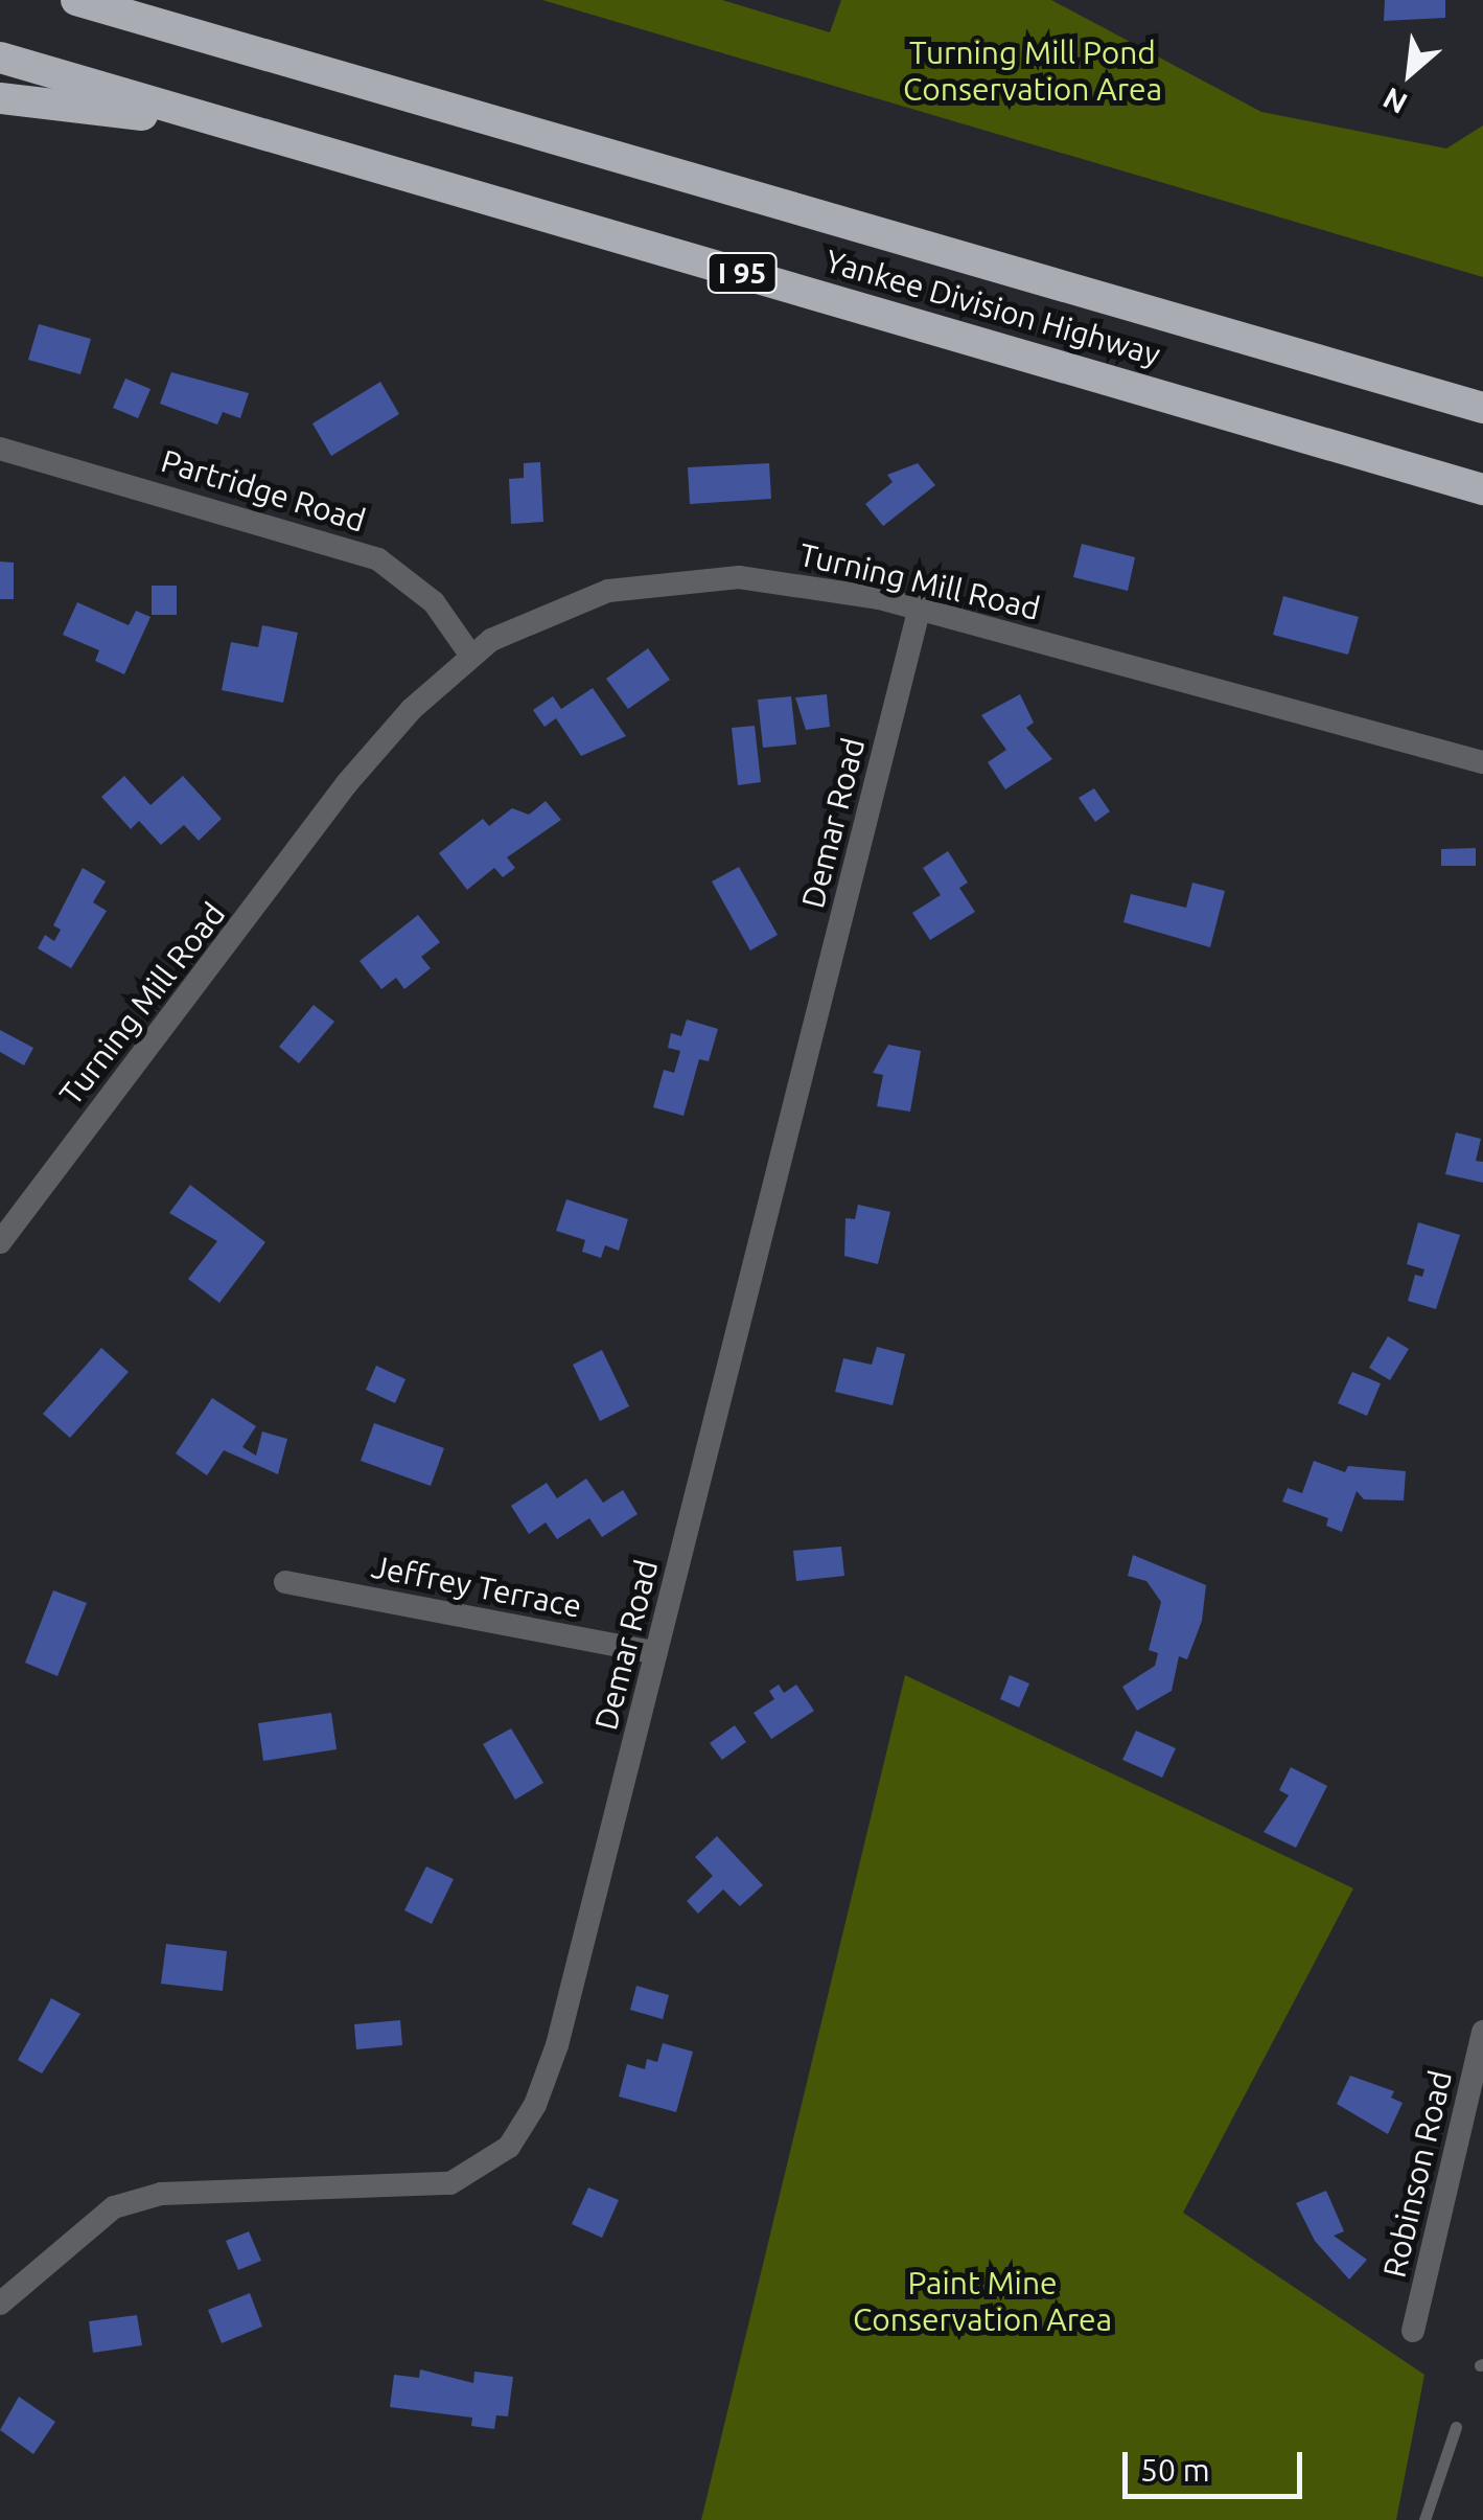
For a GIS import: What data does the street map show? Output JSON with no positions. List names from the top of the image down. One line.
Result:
{"streets":{"highway":["I 95","Yankee Division Highway"],"street":["Partridge Road","Turning Mill Road","Demar Road","Jeffrey Terrace","Robinson Road"]},"crossings":[["Partridge Road","Turning Mill Road"],["Turning Mill Road","Demar Road"],["Demar Road","Jeffrey Terrace"]],"parks":["Turning Mill Pond Conservation Area","Paint Mine Conservation Area"],"scale_bar":"50 m","north":"bottom left"}
